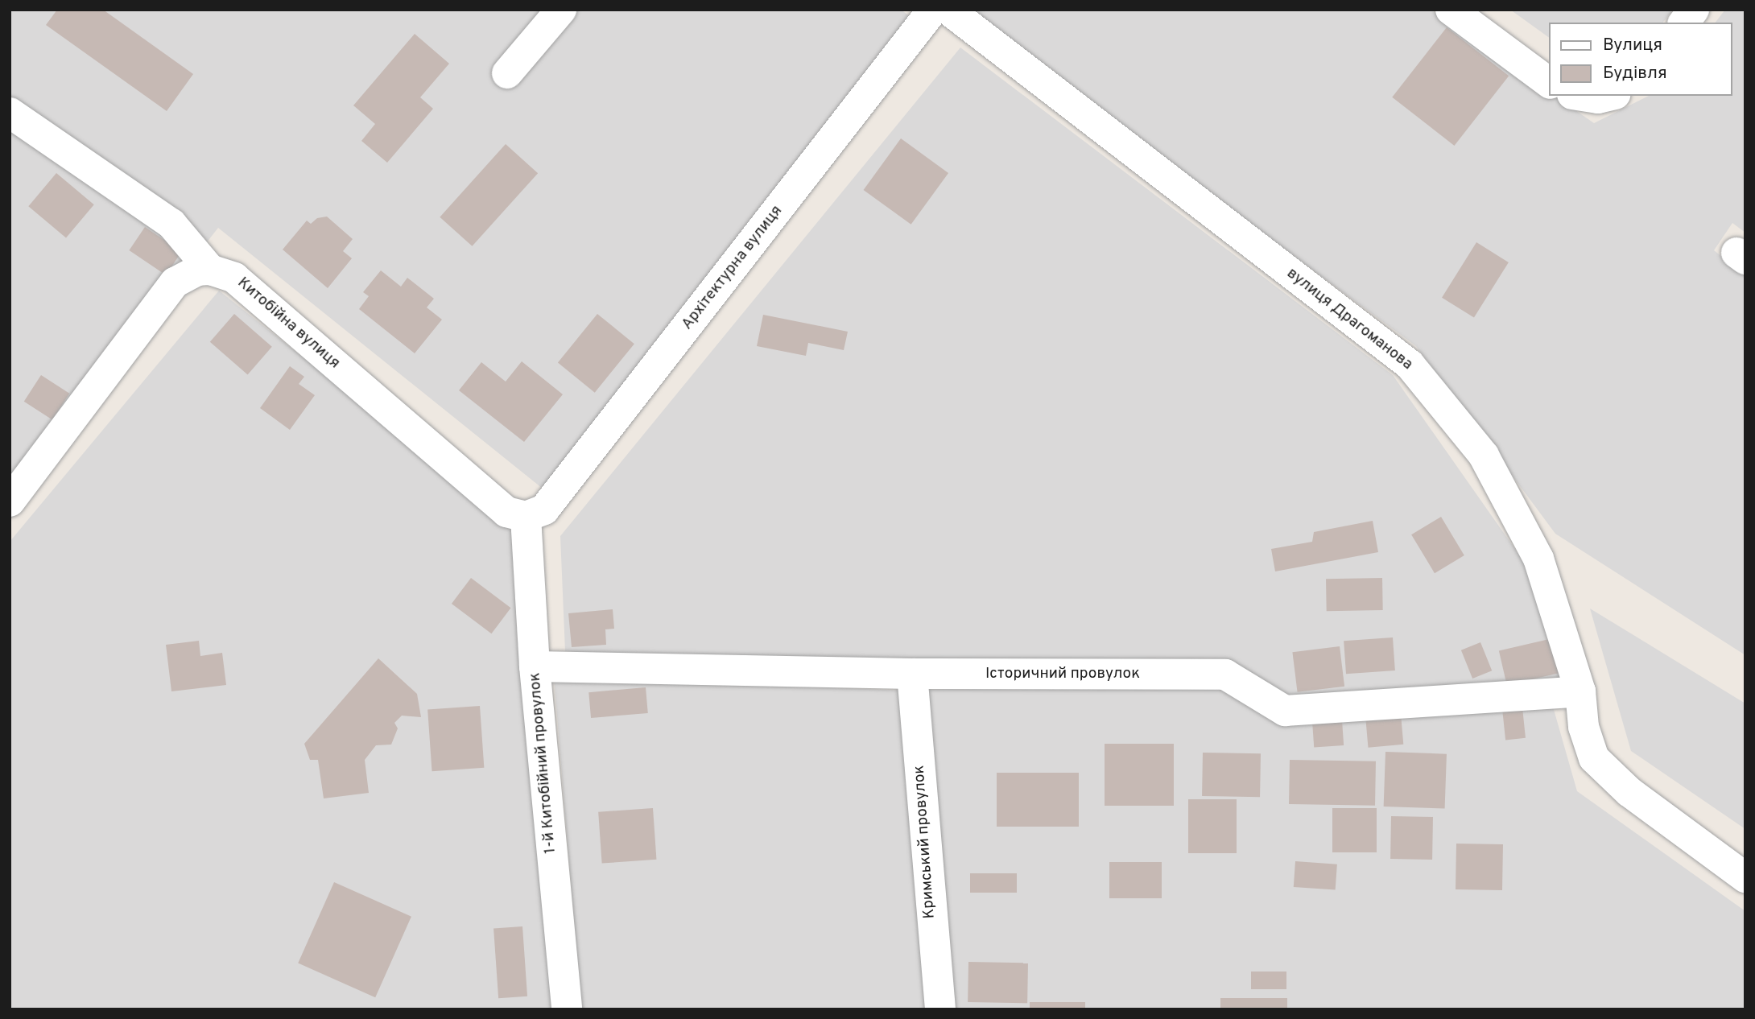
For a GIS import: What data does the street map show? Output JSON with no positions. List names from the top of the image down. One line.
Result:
{"streets":{"street":["Архітектурна вулиця","вулиця Драгоманова","Китобійна вулиця","Історичний провулок","1-й Китобійний провулок","Кримський провулок"]},"crossings":[["Архітектурна вулиця","Китобійна вулиця"],["Архітектурна вулиця","1-й Китобійний провулок"],["вулиця Драгоманова","Історичний провулок"],["Китобійна вулиця","1-й Китобійний провулок"],["Історичний провулок","1-й Китобійний провулок"],["Історичний провулок","Кримський провулок"]],"legend":["Вулиця","Будівля"]}
